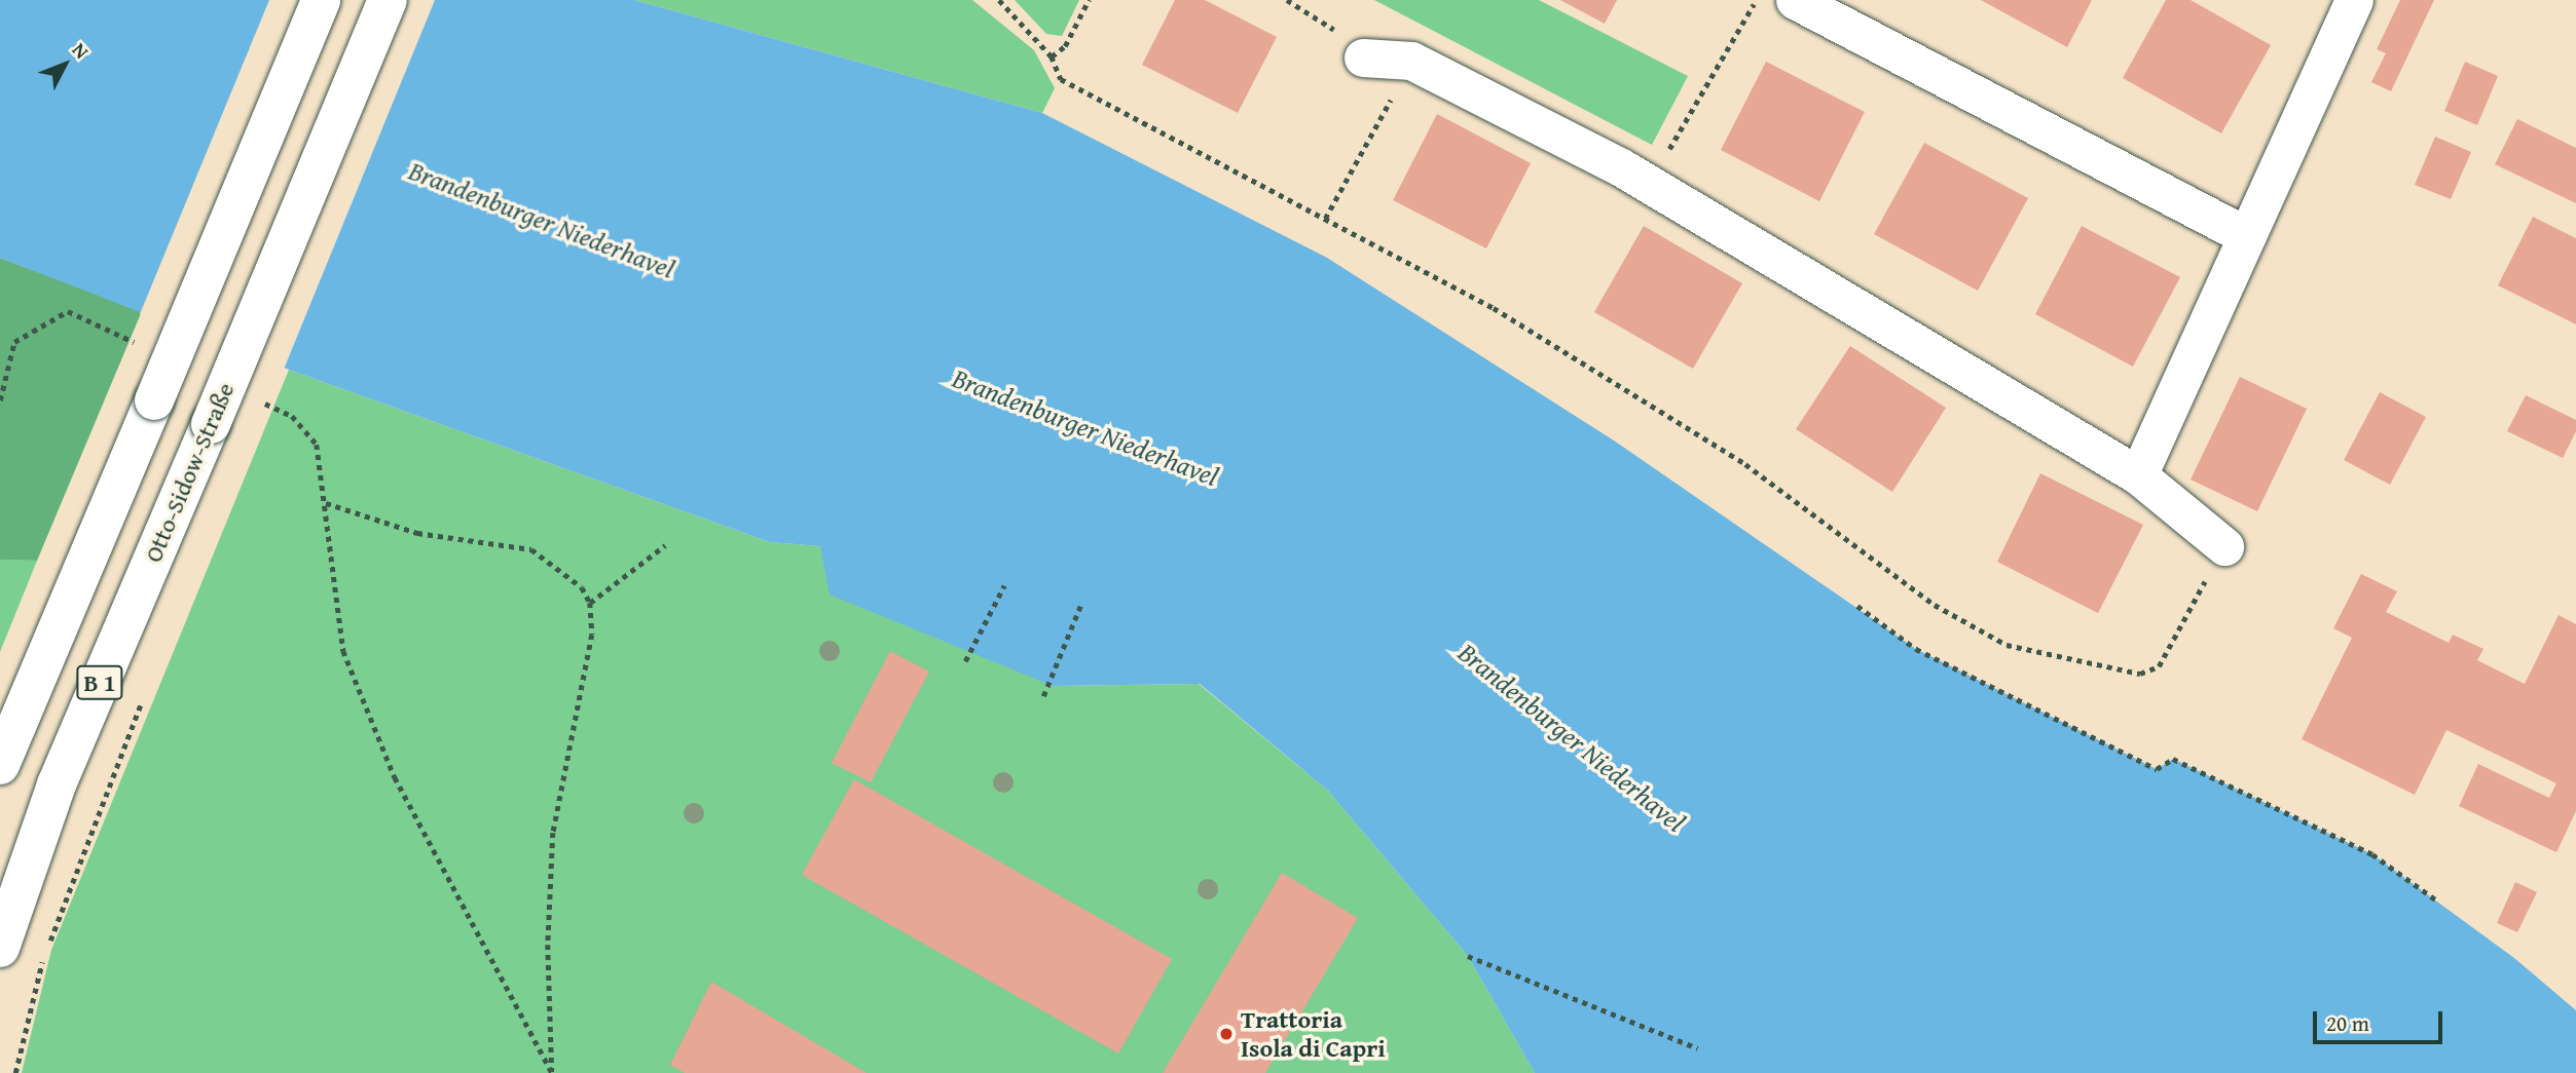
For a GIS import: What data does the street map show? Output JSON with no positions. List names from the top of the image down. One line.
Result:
{"streets":{"main road":["Otto-Sidow-Straße","B 1"]},"water":["Brandenburger Niederhavel"],"places":["Trattoria Isola di Capri"],"scale_bar":"20 m","north":"top right"}
